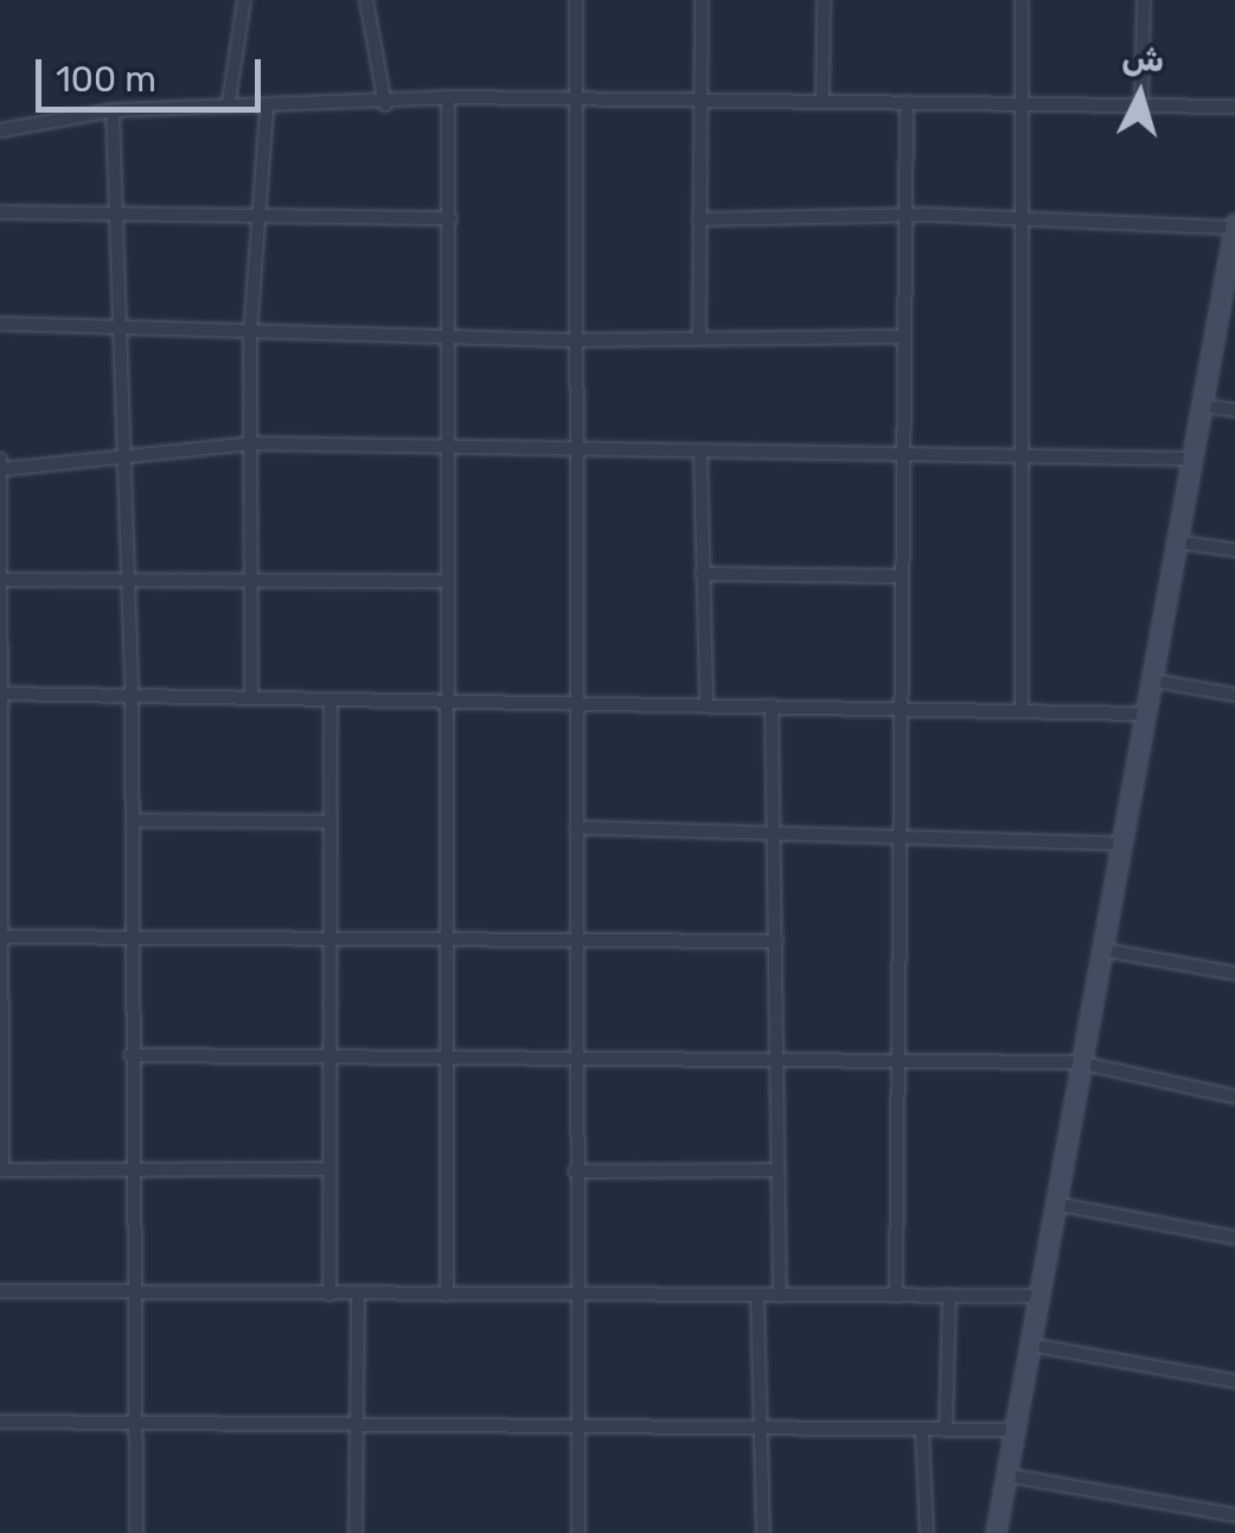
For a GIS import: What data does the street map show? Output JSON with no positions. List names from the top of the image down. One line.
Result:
{"scale_bar":"100 m","north":"top"}
